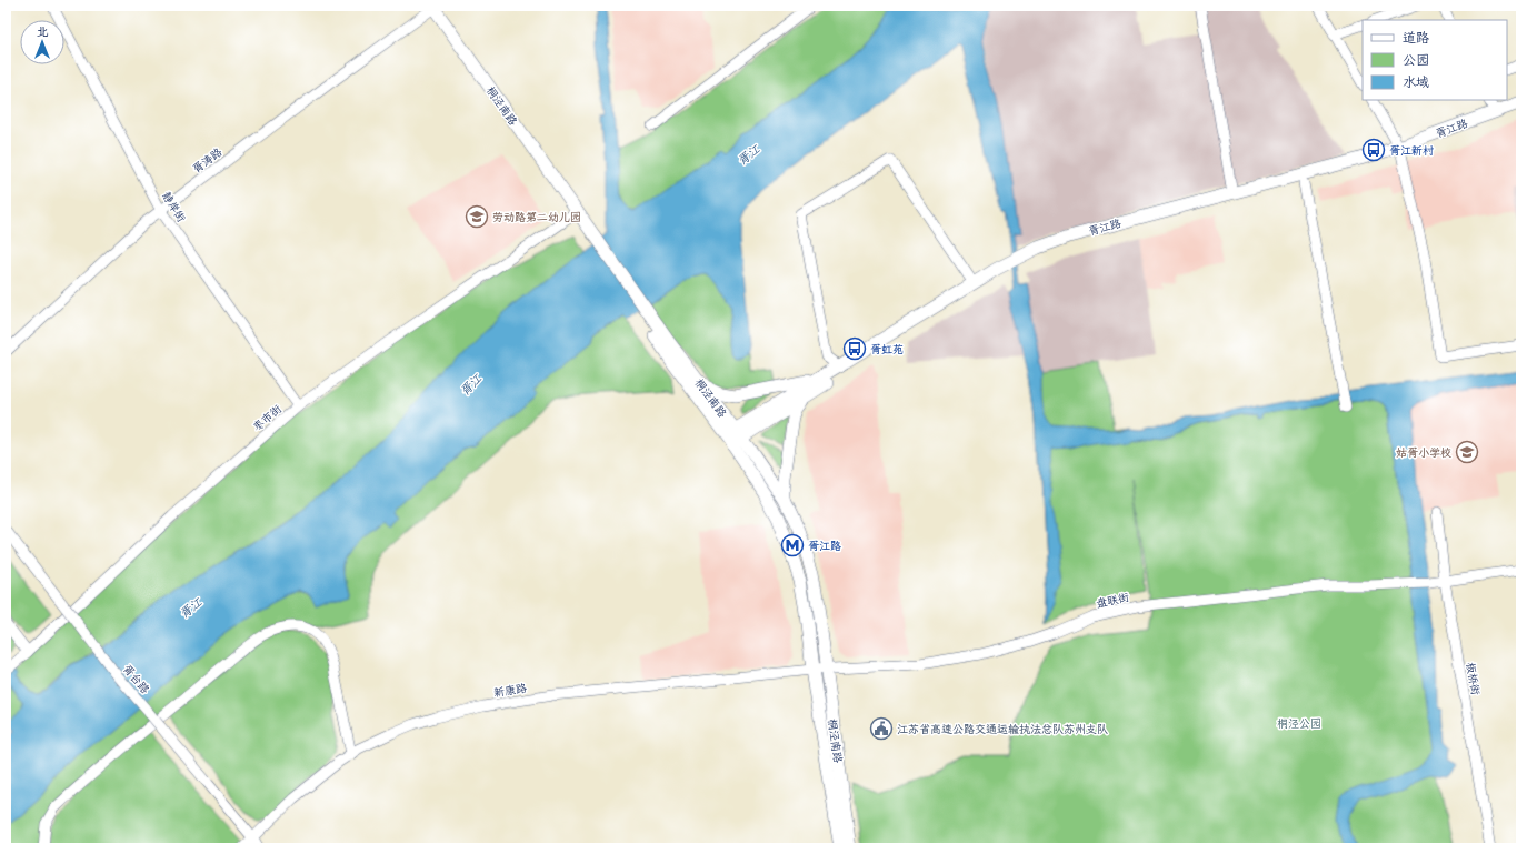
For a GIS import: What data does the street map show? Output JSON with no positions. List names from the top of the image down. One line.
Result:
{"streets":{"main road":["桐泾南路","胥江路"],"street":["胥涛路","静岸街","枣市街","盘联街","胥台路","板桥街","新康路"]},"crossings":[["桐泾南路","胥江路"],["桐泾南路","胥涛路"],["桐泾南路","枣市街"],["桐泾南路","盘联街"],["桐泾南路","新康路"],["胥涛路","静岸街"],["静岸街","枣市街"],["盘联街","板桥街"],["盘联街","新康路"],["胥台路","新康路"]],"water":["胥江"],"parks":["桐泾公园"],"places":{"bus stop":["胥江新村","胥虹苑"],"school or university":["劳动路第二幼儿园","姑胥小学校"],"metro station":["胥江路"],"public building":["江苏省高速公路交通运输执法总队苏州支队"]},"legend":["道路","公园","水域"],"north":"top"}
